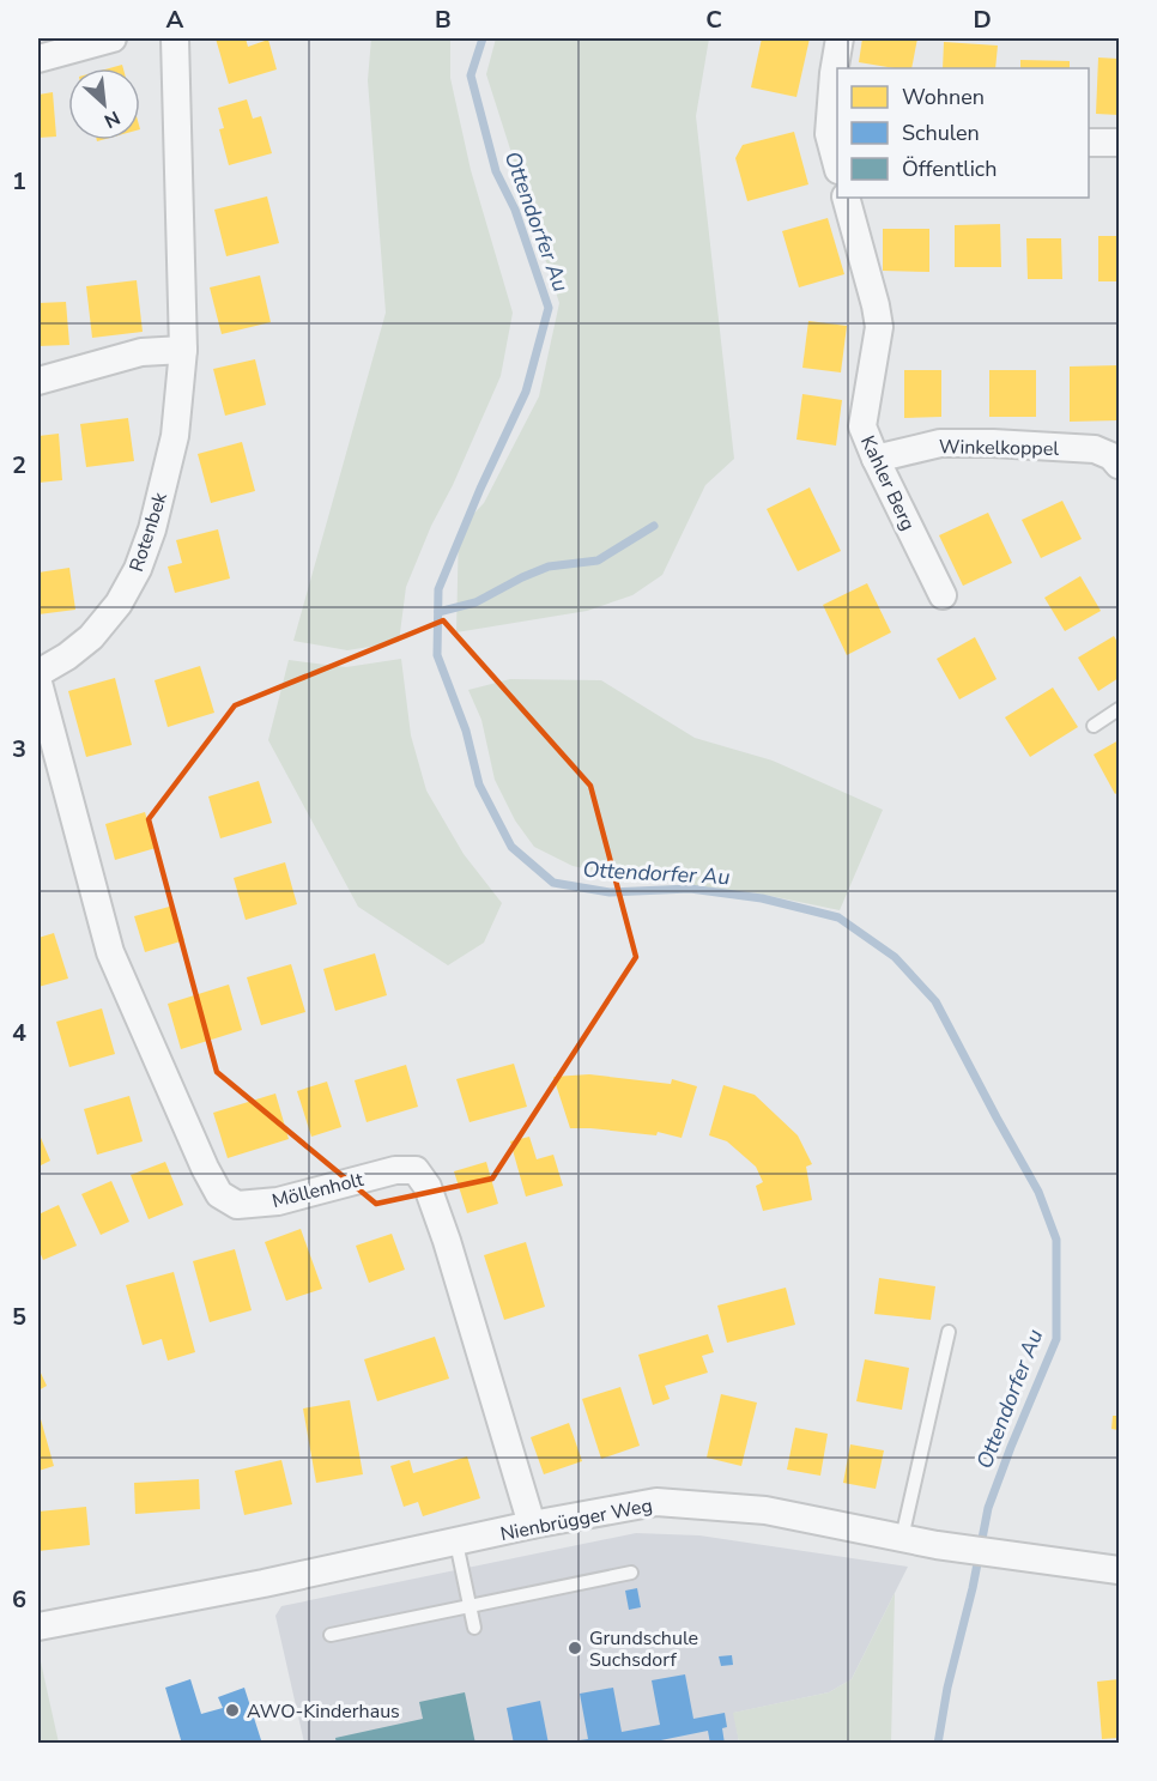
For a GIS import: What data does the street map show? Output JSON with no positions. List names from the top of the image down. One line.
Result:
{"streets":{"street":["Winkelkoppel","Kahler Berg","Rotenbek","Möllenholt","Nienbrügger Weg"]},"crossings":[["Winkelkoppel","Kahler Berg"],["Möllenholt","Nienbrügger Weg"]],"water":["Ottendorfer Au"],"places":["Grundschule Suchsdorf","AWO-Kinderhaus"],"legend":["Wohnen","Schulen","Öffentlich"],"north":"bottom right","grid":{"columns":["A","B","C","D"],"rows":["1","2","3","4","5","6"]}}
